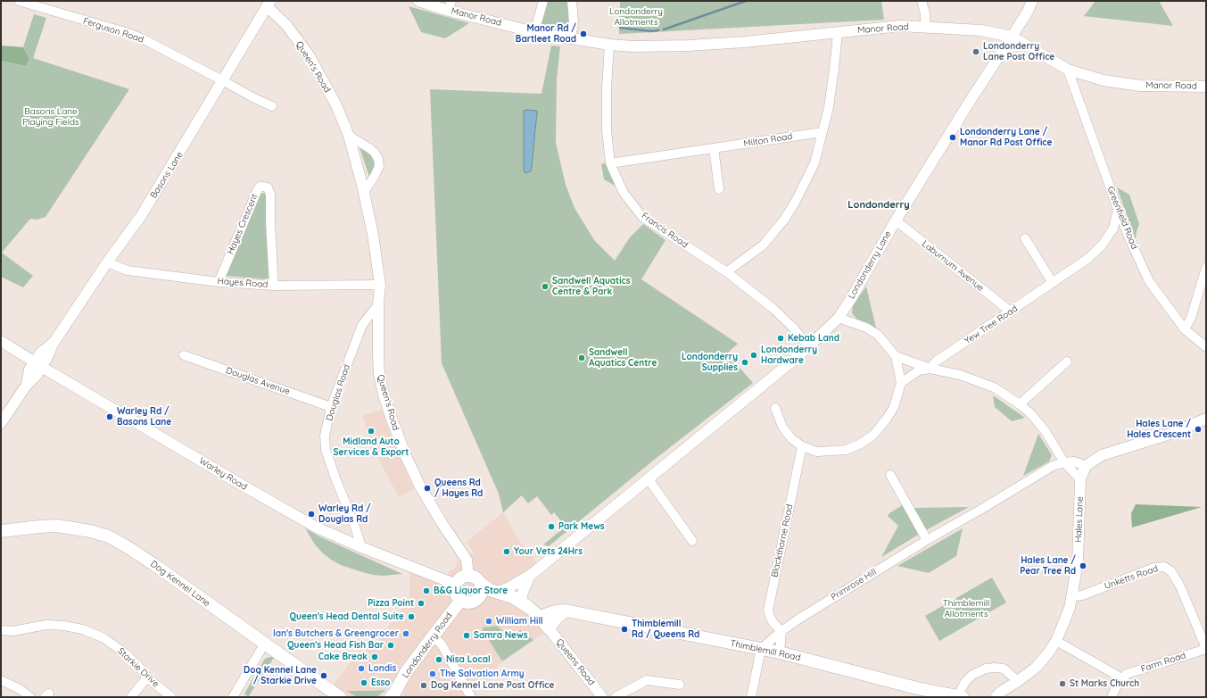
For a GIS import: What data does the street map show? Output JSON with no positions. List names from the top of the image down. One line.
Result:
{"streets":{"main road":["Dog Kennel Lane","Londonderry Road","Thimblemill Road"],"street":["Manor Road","Ferguson Road","Queen's Road","Milton Road","Basons Lane","Greenfield Road","Hayes Crescent","Francis Road","Londonderry Lane","Laburnum Avenue","Hayes Road","Yew Tree Road","Douglas Avenue","Douglas Road","Warley Road","Hales Lane","Blackthorne Road","Unketts Road","Primrose Hill","Queens Road","Farm Road","Starkie Drive"]},"crossings":[["Manor Road","Greenfield Road"],["Manor Road","Francis Road"],["Manor Road","Londonderry Lane"],["Ferguson Road","Basons Lane"],["Queen's Road","Basons Lane"],["Queen's Road","Hayes Road"],["Queen's Road","Douglas Road"],["Queen's Road","Warley Road"],["Queen's Road","Londonderry Road"],["Milton Road","Francis Road"],["Basons Lane","Hayes Road"],["Basons Lane","Warley Road"],["Greenfield Road","Yew Tree Road"],["Hayes Crescent","Hayes Road"],["Francis Road","Londonderry Lane"],["Londonderry Lane","Laburnum Avenue"],["Laburnum Avenue","Yew Tree Road"],["Douglas Avenue","Douglas Road"],["Douglas Road","Warley Road"],["Warley Road","Londonderry Road"],["Hales Lane","Unketts Road"],["Hales Lane","Primrose Hill"],["Blackthorne Road","Primrose Hill"],["Unketts Road","Farm Road"]],"districts":["Londonderry"],"parks":["Londonderry Allotments","Basons Lane Playing Fields","Thimblemill Allotments"],"places":["Manor Rd / Bartleet Road","Londonderry Lane Post Office","Londonderry Lane / Manor Rd Post Office","Sandwell Aquatics Centre & Park","Kebab Land","Londonderry Hardware","Sandwell Aquatics Centre","Londonderry Supplies","Warley Rd / Basons Lane","Hales Lane / Hales Crescent","Midland Auto Services & Export","Queens Rd / Hayes Rd","Warley Rd / Douglas Rd","Park Mews","Your Vets 24Hrs","Hales Lane / Pear Tree Rd","B&G Liquor Store","Pizza Point","Queen's Head Dental Suite","William Hill","Thimblemill Rd / Queens Rd","Ian's Butchers & Greengrocer","Samra News","Queen's Head Fish Bar","Cake Break","Nisa Local","Londis","The Salvation Army","Dog Kennel Lane / Starkie Drive","Esso","St Marks Church","Dog Kennel Lane Post Office"]}
